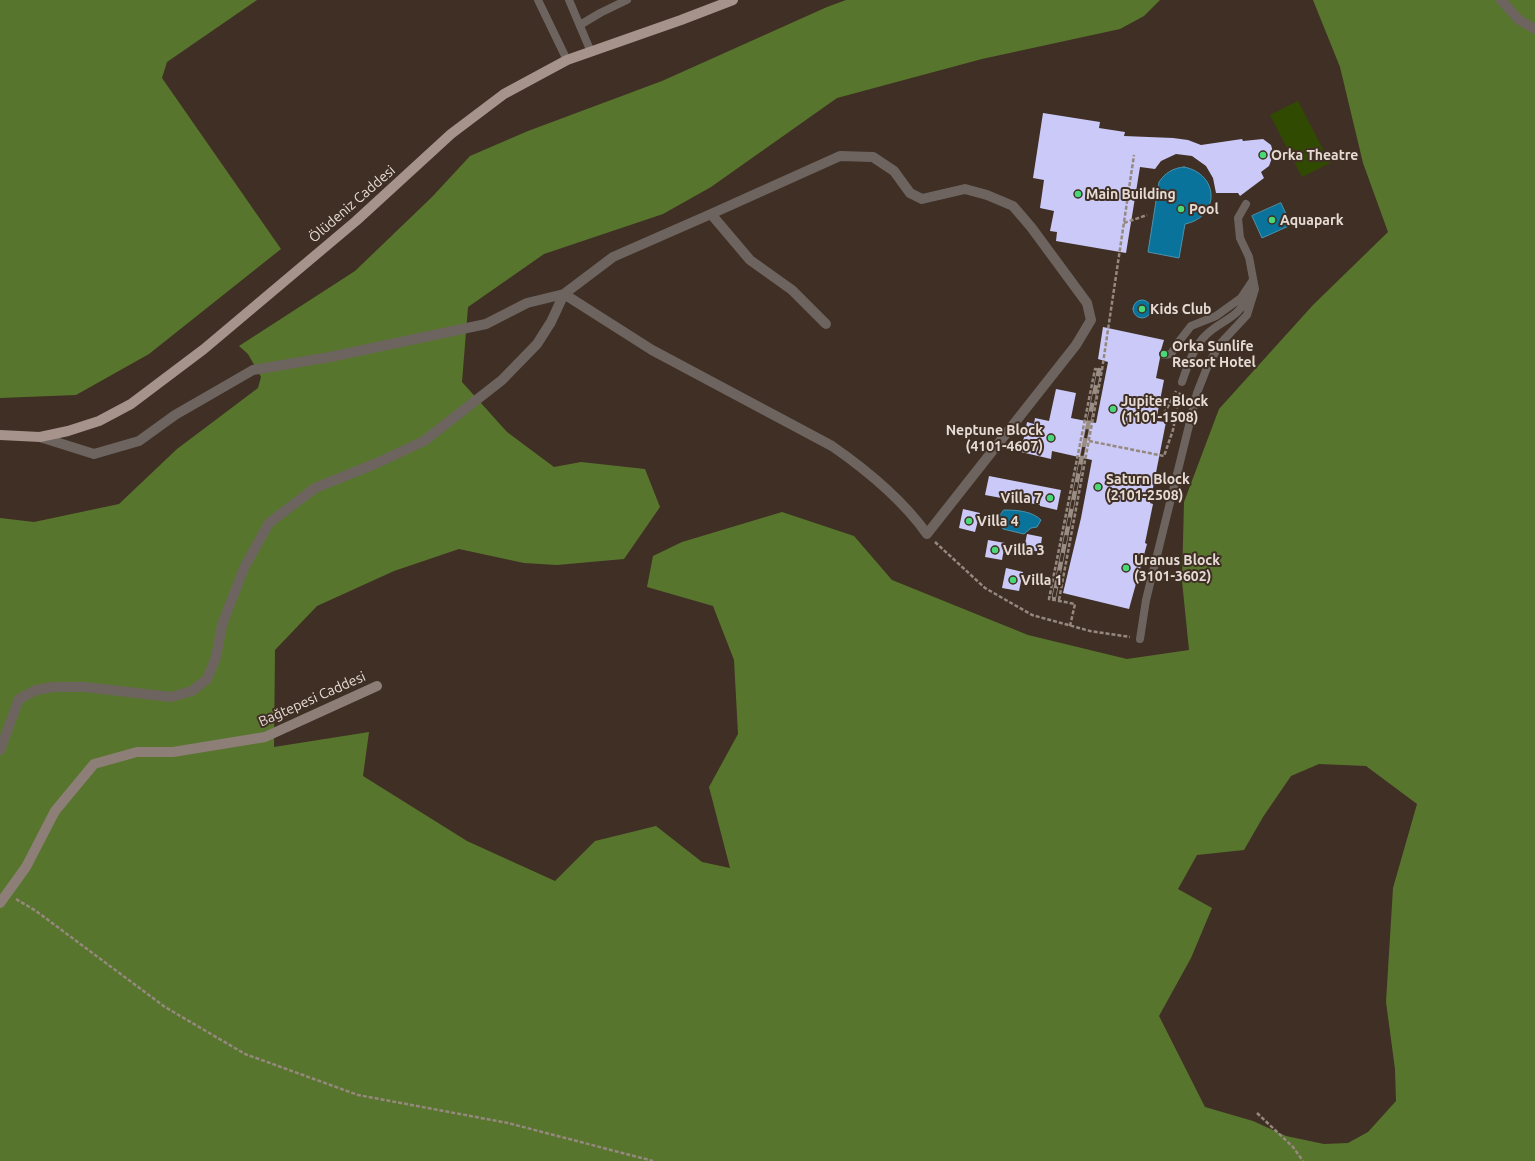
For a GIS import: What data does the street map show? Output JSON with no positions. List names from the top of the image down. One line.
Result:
{"streets":{"main road":["Ölüdeniz Caddesi"],"street":["Bağtepesi Caddesi"]},"places":["Orka Theatre","Main Building","Pool","Aquapark","Kids Club","Orka Sunlife Resort Hotel","Jupiter Block (1101-1508)","Neptune Block (4101-4607)","Saturn Block (2101-2508)","Villa 7","Villa 4","Villa 3","Uranus Block (3101-3602)","Villa 1"]}
